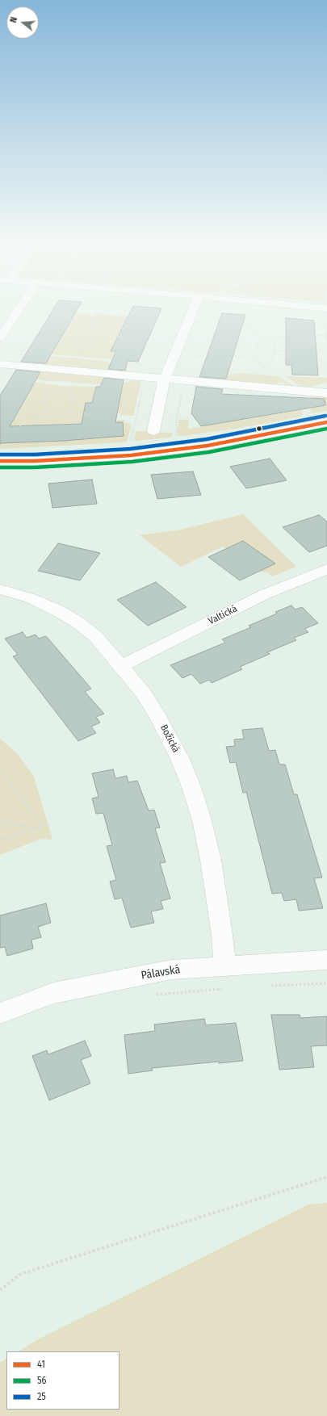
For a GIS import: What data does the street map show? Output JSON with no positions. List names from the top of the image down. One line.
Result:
{"streets":{"street":["Valtická","Božická","Pálavská"]},"crossings":[["Valtická","Božická"],["Božická","Pálavská"]],"lines":["transit line 25","transit line 41","transit line 56"],"legend":["41","56","25"],"north":"left"}
